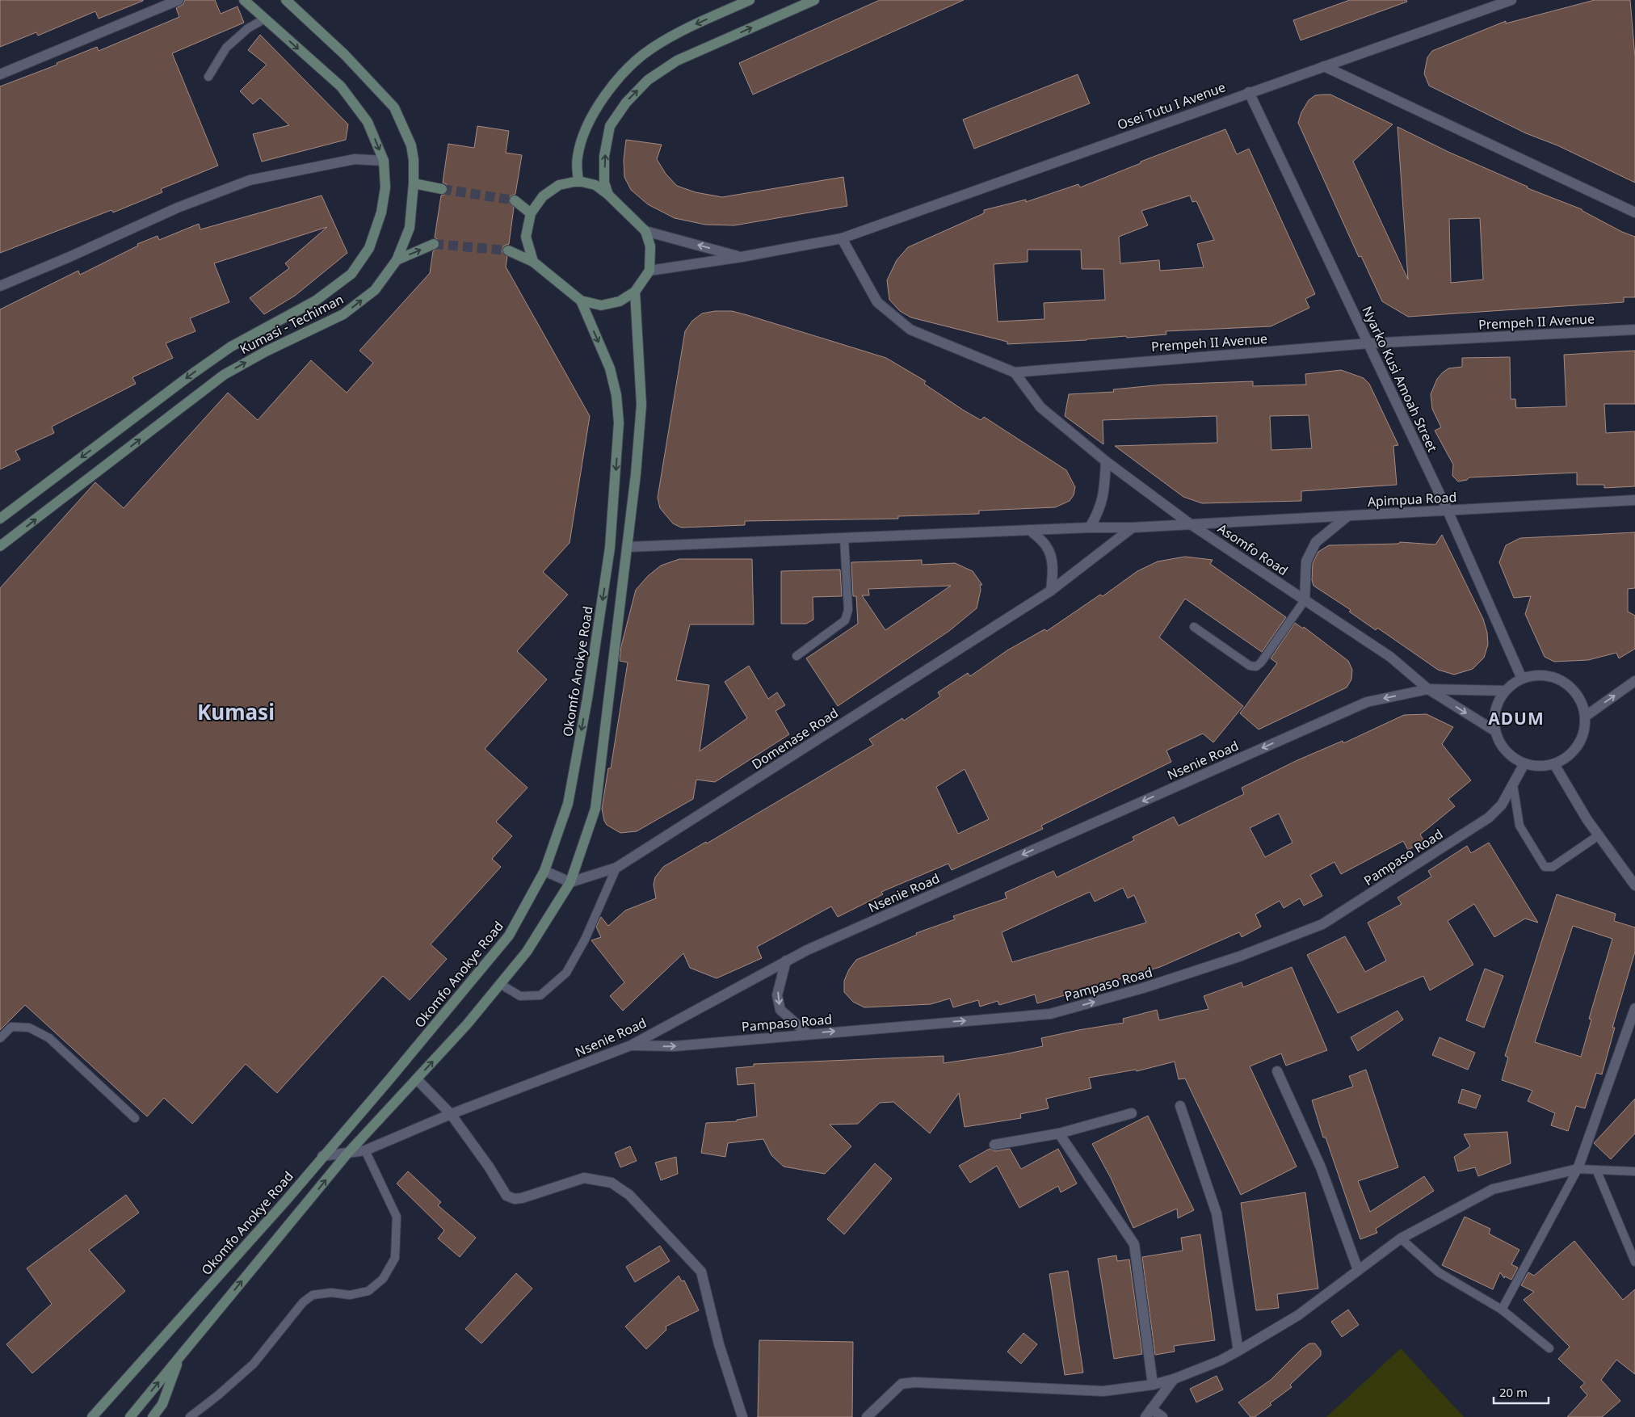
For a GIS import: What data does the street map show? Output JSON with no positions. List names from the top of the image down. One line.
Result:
{"streets":{"main road":["Kumasi - Techiman","Okomfo Anokye Road"],"street":["Osei Tutu I Avenue","Prempeh II Avenue","Nyarko Kusi Amoah Street","Apimpua Road","Asomfo Road","Domenase Road","Nsenie Road","Pampaso Road"]},"crossings":[["Osei Tutu I Avenue","Prempeh II Avenue"],["Osei Tutu I Avenue","Nyarko Kusi Amoah Street"],["Osei Tutu I Avenue","Okomfo Anokye Road"],["Prempeh II Avenue","Nyarko Kusi Amoah Street"],["Prempeh II Avenue","Asomfo Road"],["Nyarko Kusi Amoah Street","Apimpua Road"],["Nyarko Kusi Amoah Street","Pampaso Road"],["Apimpua Road","Asomfo Road"],["Apimpua Road","Domenase Road"],["Asomfo Road","Nsenie Road"],["Okomfo Anokye Road","Nsenie Road"],["Nsenie Road","Pampaso Road"]],"one_way":["Nsenie Road","Pampaso Road"],"districts":["Kumasi","ADUM"],"scale_bar":"20 m"}
